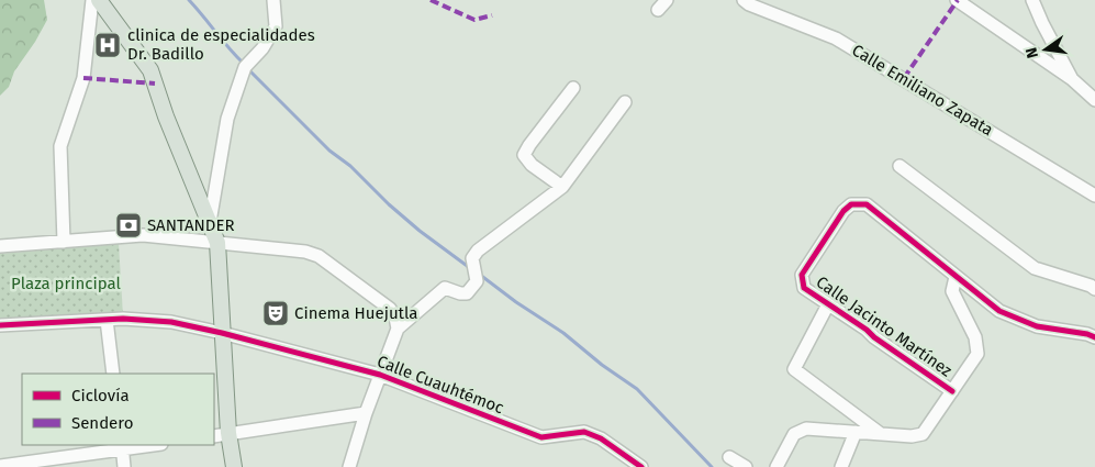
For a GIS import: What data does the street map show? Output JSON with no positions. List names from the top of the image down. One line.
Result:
{"streets":{"street":["Calle Emiliano Zapata","Calle Jacinto Martínez","Calle Cuauhtémoc"]},"parks":["Plaza principal"],"places":{"hospital":["clinica de especialidades Dr. Badillo"],"bank":["SANTANDER"],"theatre":["Cinema Huejutla"]},"legend":["Ciclovía","Sendero"],"north":"left"}
